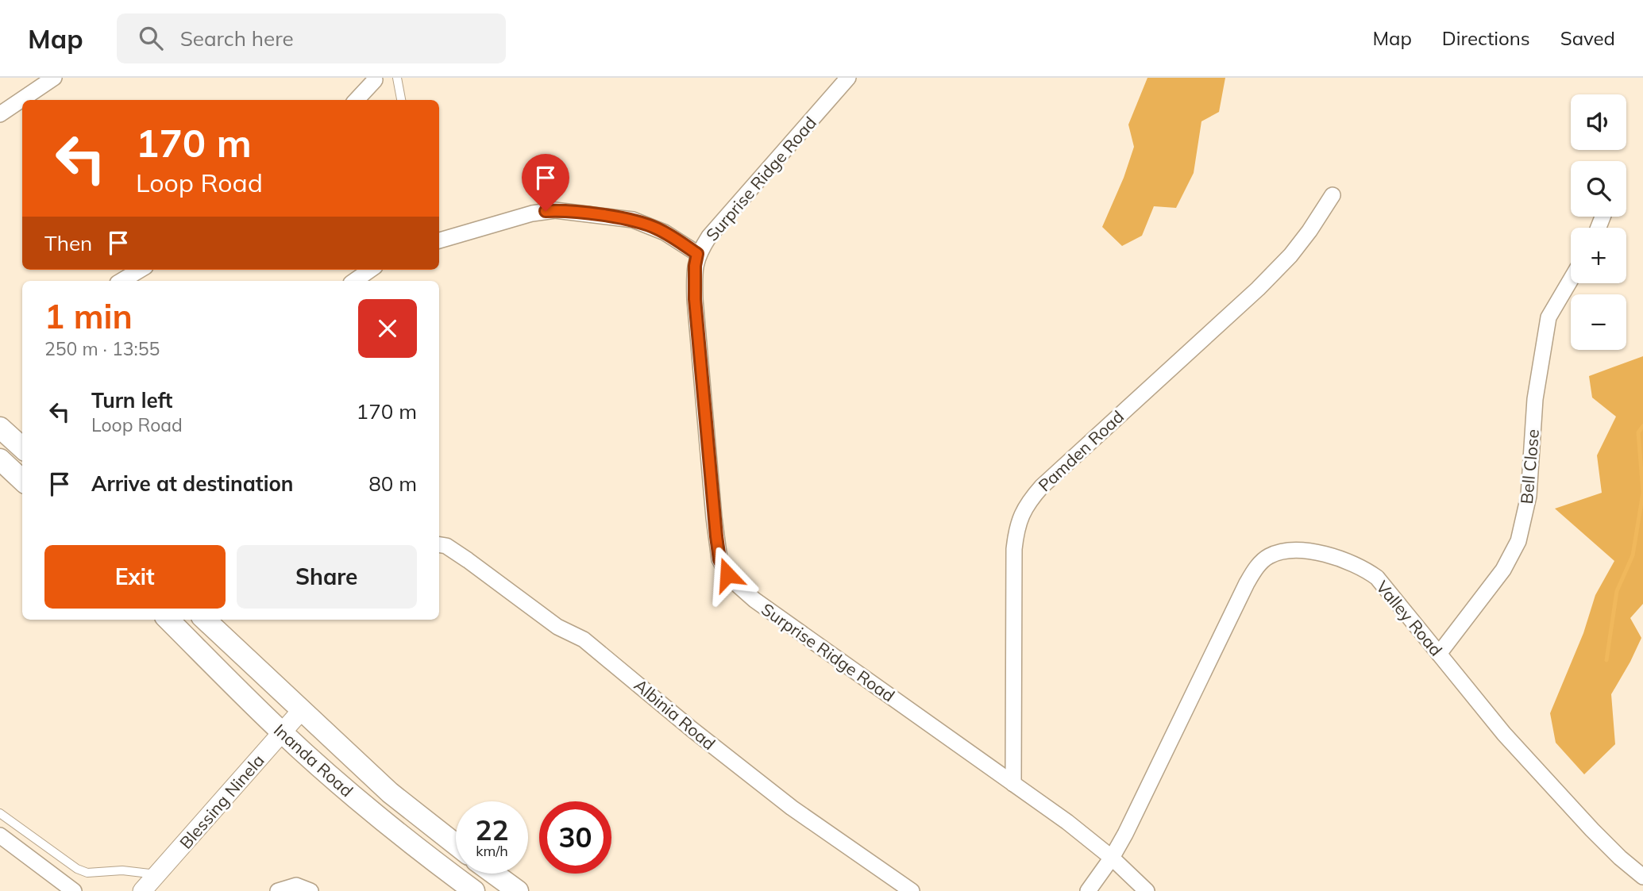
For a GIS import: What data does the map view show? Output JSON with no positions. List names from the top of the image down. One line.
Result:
{"streets":{"main road":["Inanda Road"],"street":["Surprise Ridge Road","Pamden Road","Bell Close","Valley Road","Albinia Road","Blessing Ninela"]},"crossings":[["Surprise Ridge Road","Pamden Road"],["Surprise Ridge Road","Valley Road"],["Bell Close","Valley Road"],["Inanda Road","Blessing Ninela"]],"page":{"header":"Map","search":"Search here","nav":["Map","Directions","Saved"],"map_buttons":["+","−"],"turn":["170 m","Loop Road"],"then":"Then","heading":["1 min","250 m · 13:55"],"list":[{"name":"Turn left","note":"Loop Road","value":"170 m"},{"name":"Arrive at destination","value":"80 m"}],"buttons":["Exit","Share"],"speed":"22 km/h","limit":"30"}}
